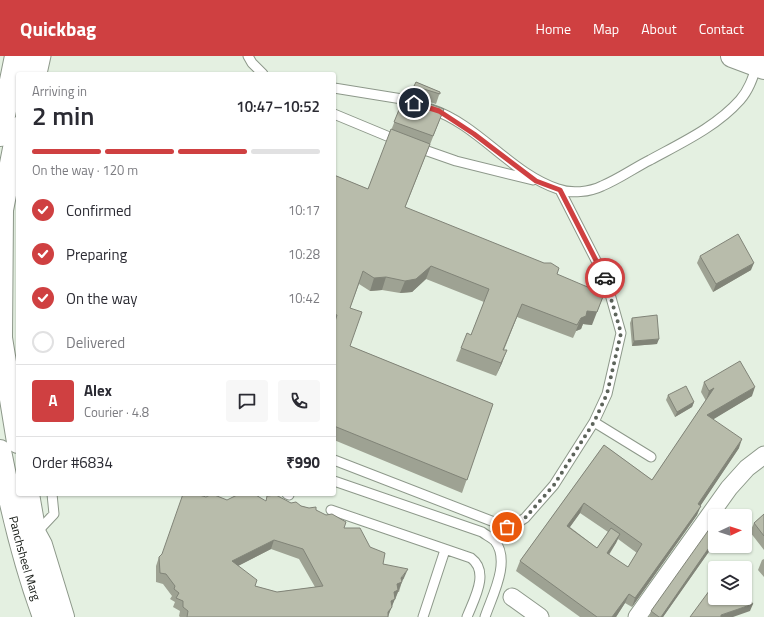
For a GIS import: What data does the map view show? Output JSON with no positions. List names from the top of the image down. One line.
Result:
{"streets":{"main road":["Panchsheel Marg"]},"north":"right","page":{"header":"Quickbag","nav":["Home","Map","About","Contact"],"heading":["2 min","Arriving in","10:47–10:52"],"panel":["Alex","Courier · 4.8","Order #6834","₹990"],"bar":"On the way · 120 m","list":[["Confirmed","10:17"],["Preparing","10:28"],["On the way","10:42"],"Delivered"],"round":"A"}}
